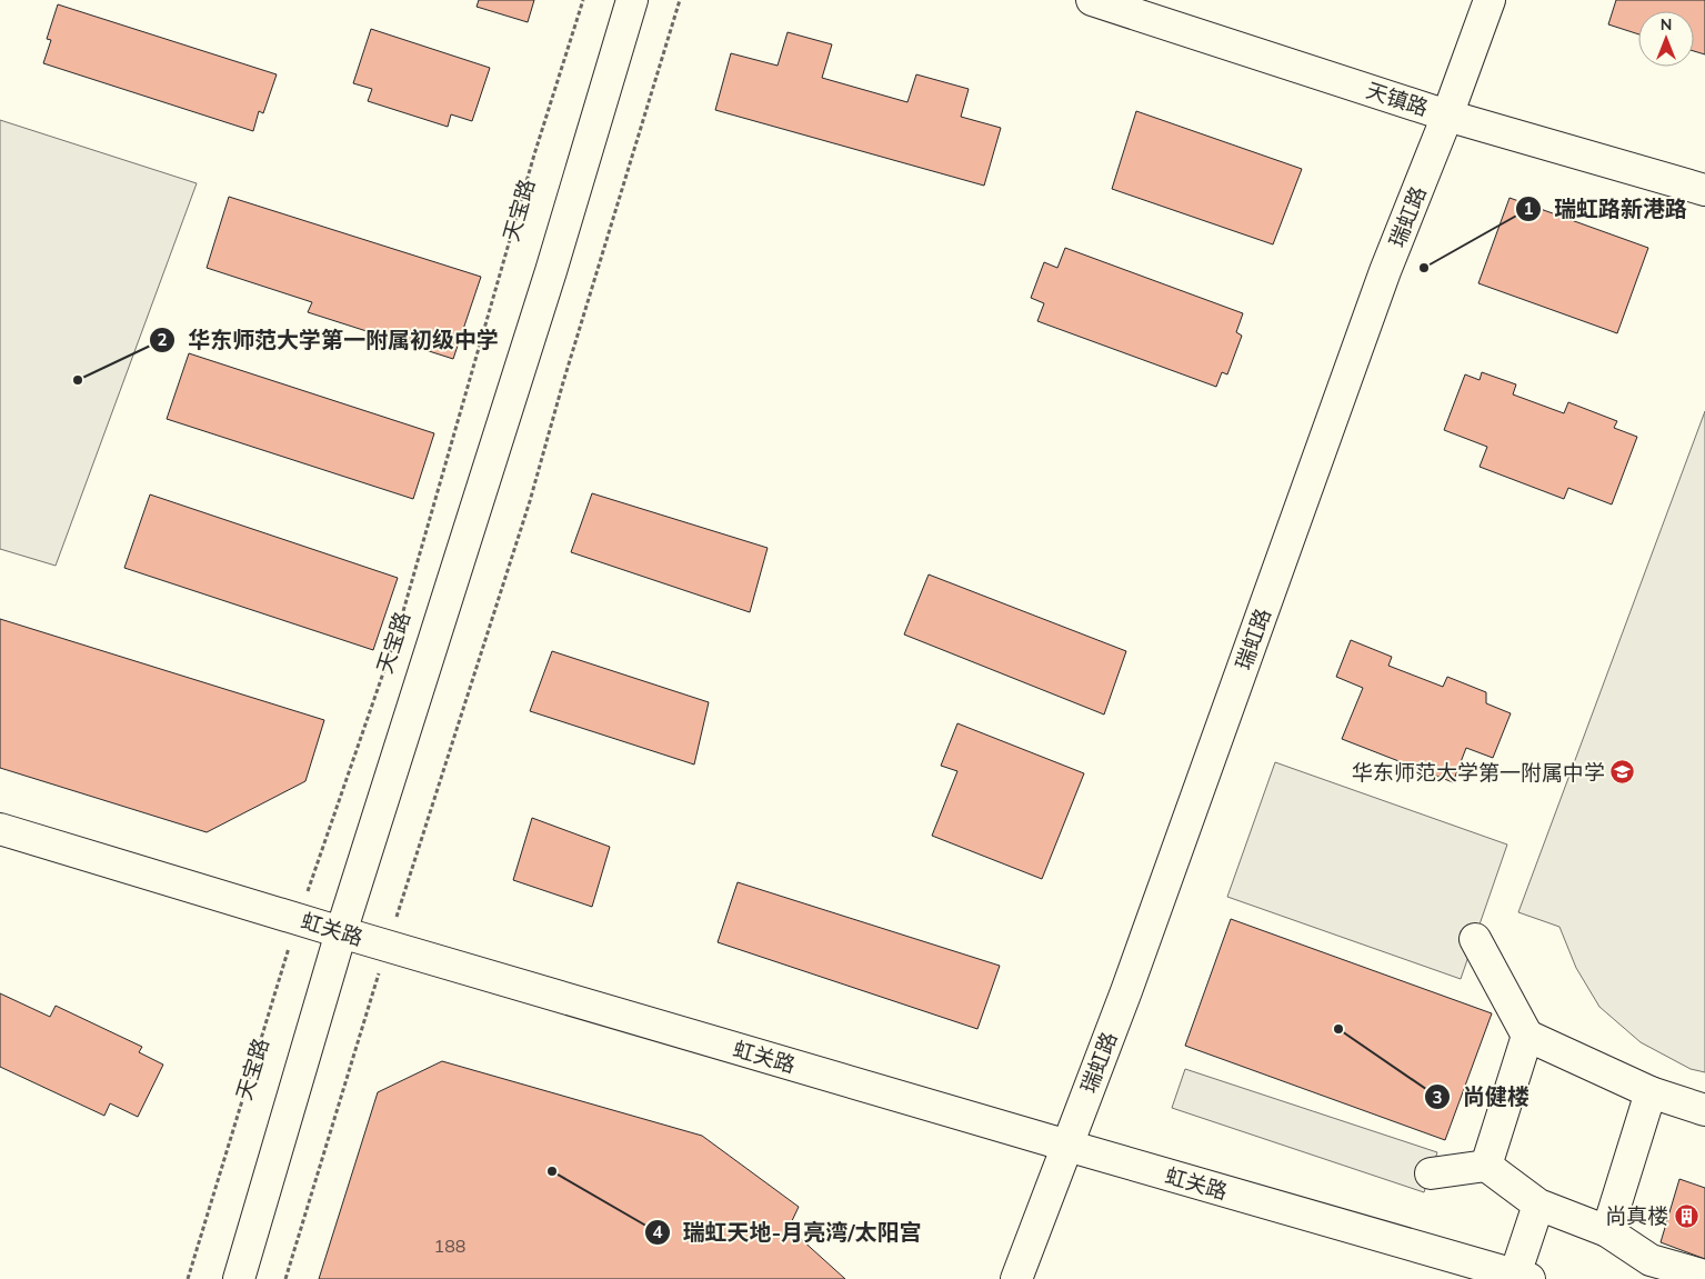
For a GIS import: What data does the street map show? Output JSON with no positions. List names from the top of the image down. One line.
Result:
{"streets":{"street":["天镇路","天宝路","瑞虹路","虹关路"]},"crossings":[["天镇路","瑞虹路"],["天宝路","虹关路"],["瑞虹路","虹关路"]],"places":{"other":["瑞虹路新港路","华东师范大学第一附属初级中学","尚健楼","瑞虹天地-月亮湾/太阳宫"],"school or university":["华东师范大学第一附属中学"],"building":["尚真楼"]},"house_numbers":["188"],"north":"top"}
